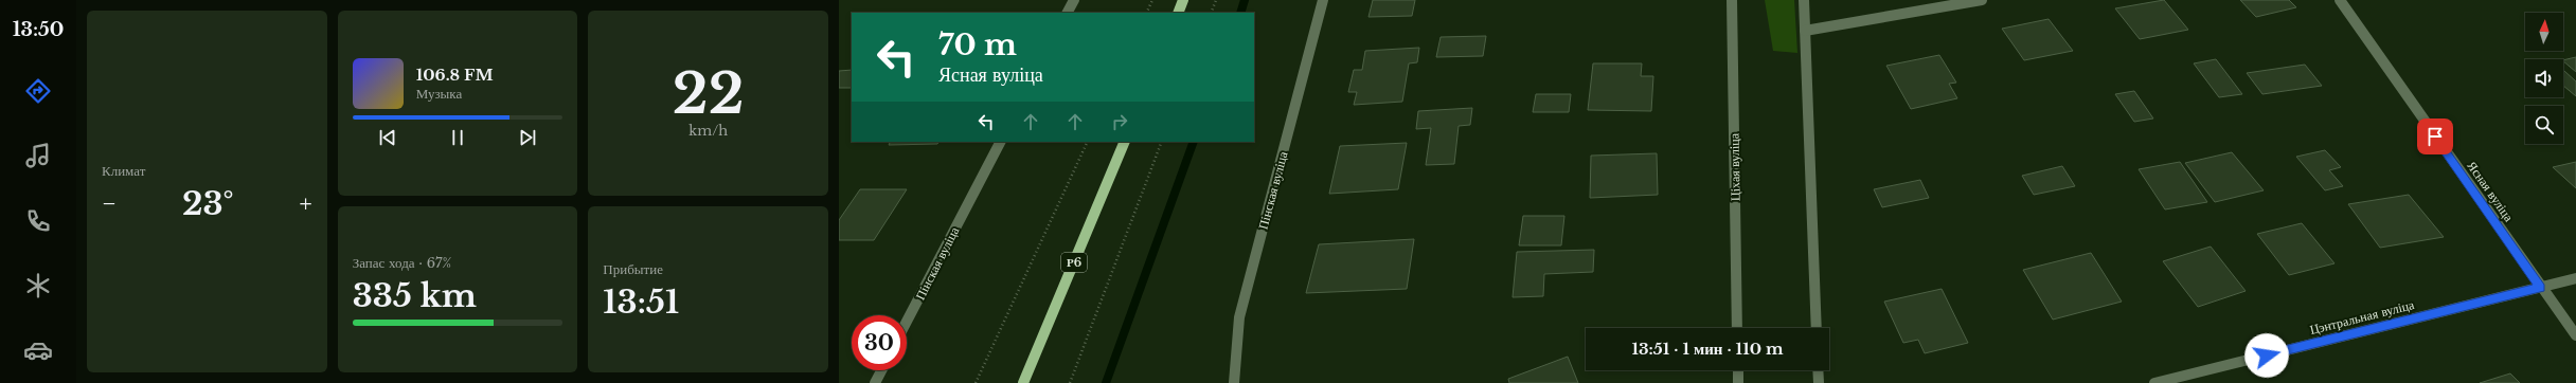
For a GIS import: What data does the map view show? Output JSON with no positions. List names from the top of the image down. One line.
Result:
{"streets":{"main road":["Р6"],"street":["Ціхая вуліца","Пінская вуліца","Ясная вуліца","Цэнтральная вуліца"]},"crossings":[["Ясная вуліца","Цэнтральная вуліца"]],"north":"top","page":{"tabs":"13:50","tile":["Климат",["22","km/h"],["Запас хода · 67%","335 km"],["Прибытие","13:51"]],"turn":["70 m","Ясная вуліца"],"song":["106.8 FM","Музыка"],"heat":["−","23°","+"],"limit":"30","trip":"13:51 · 1 мин · 110 m"}}
